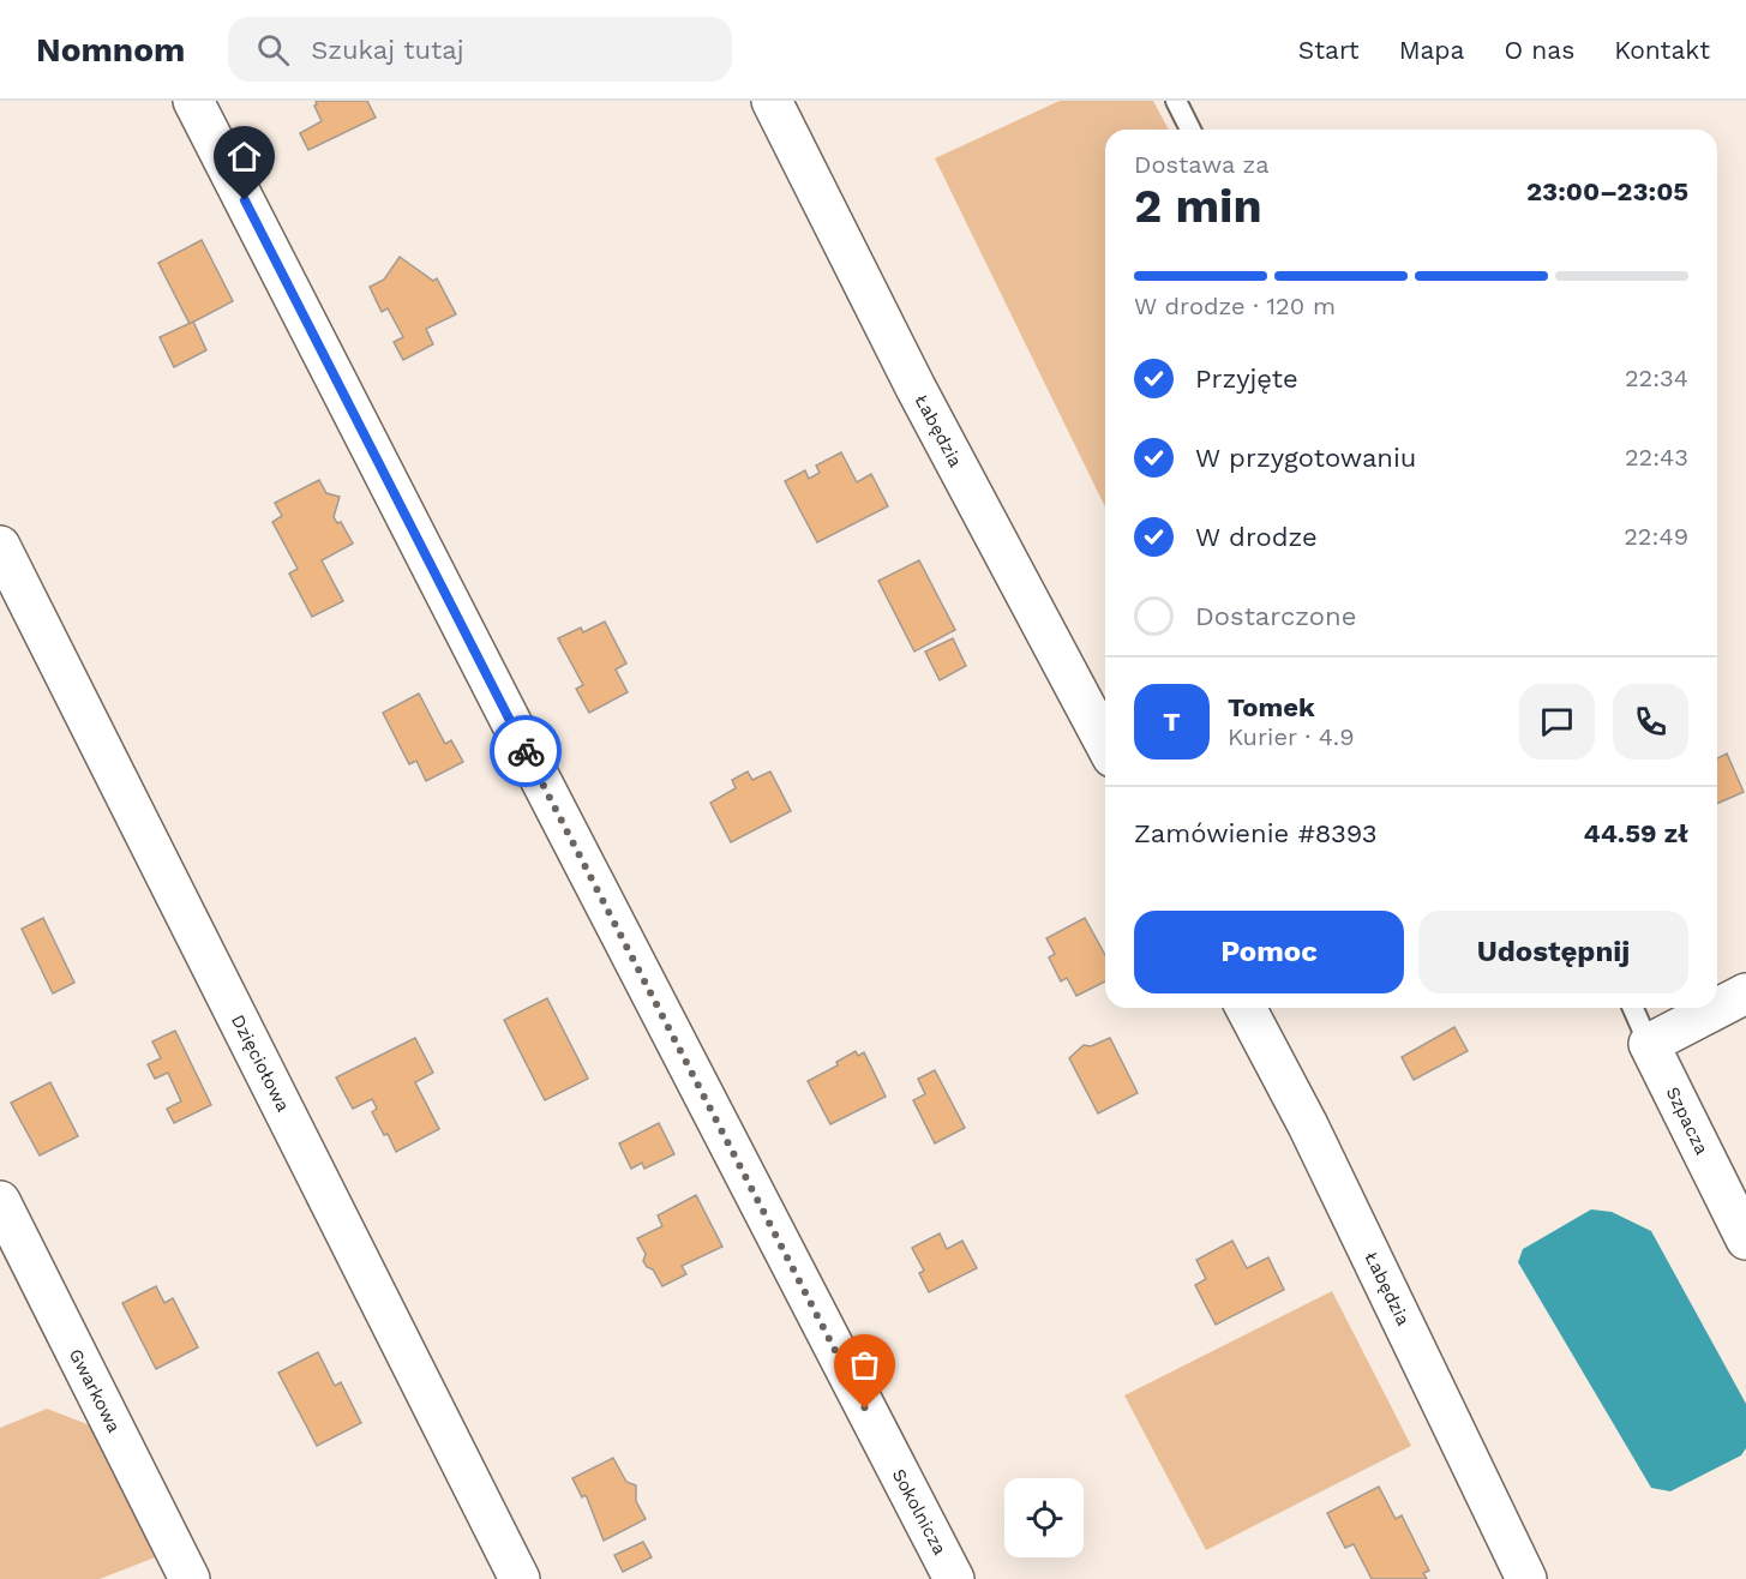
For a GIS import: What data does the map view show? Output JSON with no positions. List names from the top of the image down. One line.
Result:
{"streets":{"street":["Łabędzia","Dzięciołowa","Szpacza","Gwarkowa","Sokolnicza"]},"page":{"header":"Nomnom","search":"Szukaj tutaj","nav":["Start","Mapa","O nas","Kontakt"],"heading":["2 min","Dostawa za","23:00–23:05"],"panel":["Tomek","Kurier · 4.9","Zamówienie #8393","44.59 zł"],"bar":"W drodze · 120 m","list":[["Przyjęte","22:34"],["W przygotowaniu","22:43"],["W drodze","22:49"],"Dostarczone"],"round":"T","buttons":["Pomoc","Udostępnij"]}}
